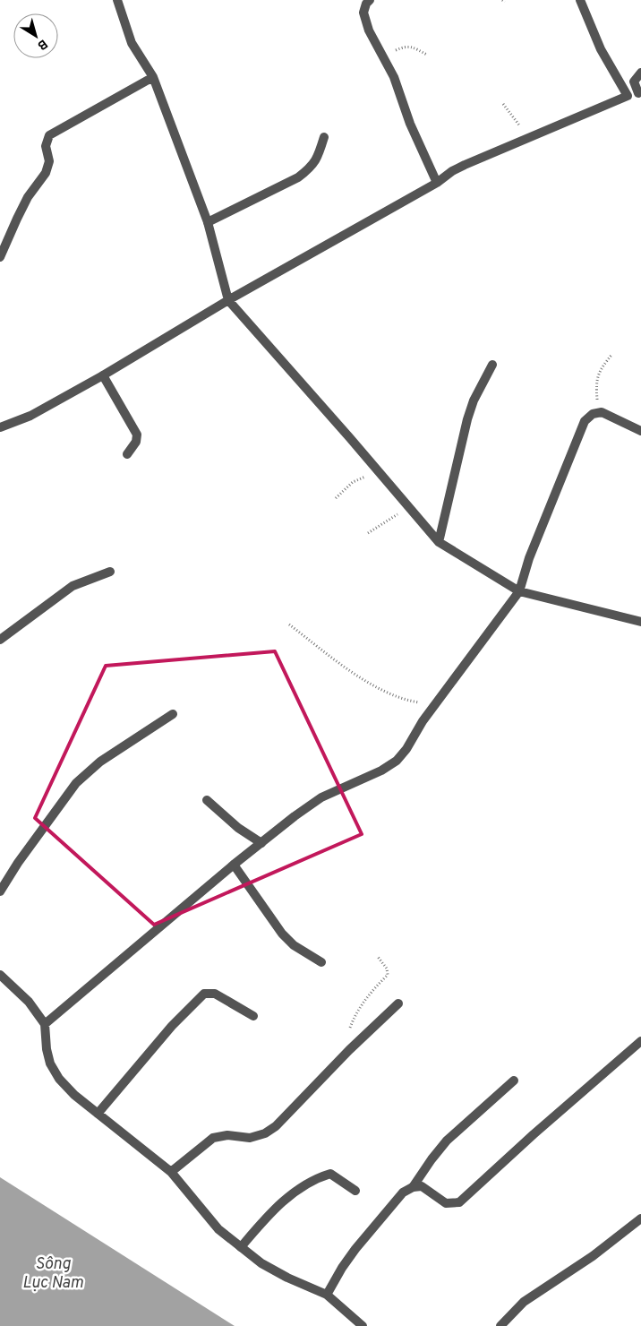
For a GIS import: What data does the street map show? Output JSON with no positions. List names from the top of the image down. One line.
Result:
{"water":["Sông Lục Nam"],"north":"bottom right"}
